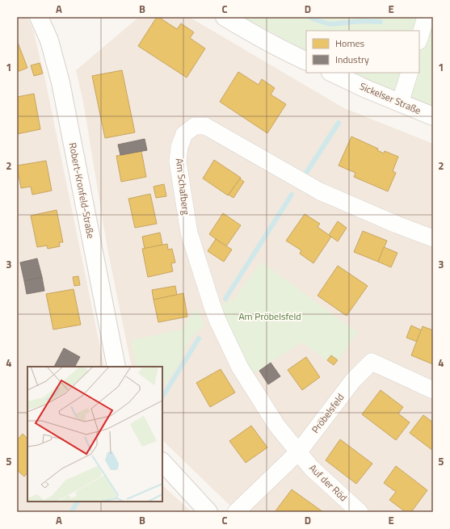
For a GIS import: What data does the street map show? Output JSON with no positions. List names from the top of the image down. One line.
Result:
{"streets":{"street":["Sickelser Straße","Am Schafberg","Robert-Kronfeld-Straße","Pröbelsfeld","Auf der Röd"]},"crossings":[["Am Schafberg","Pröbelsfeld"],["Am Schafberg","Auf der Röd"],["Pröbelsfeld","Auf der Röd"]],"parks":["Am Pröbelsfeld"],"legend":["Homes","Industry"],"grid":{"columns":["A","B","C","D","E"],"rows":["1","2","3","4","5"]}}
